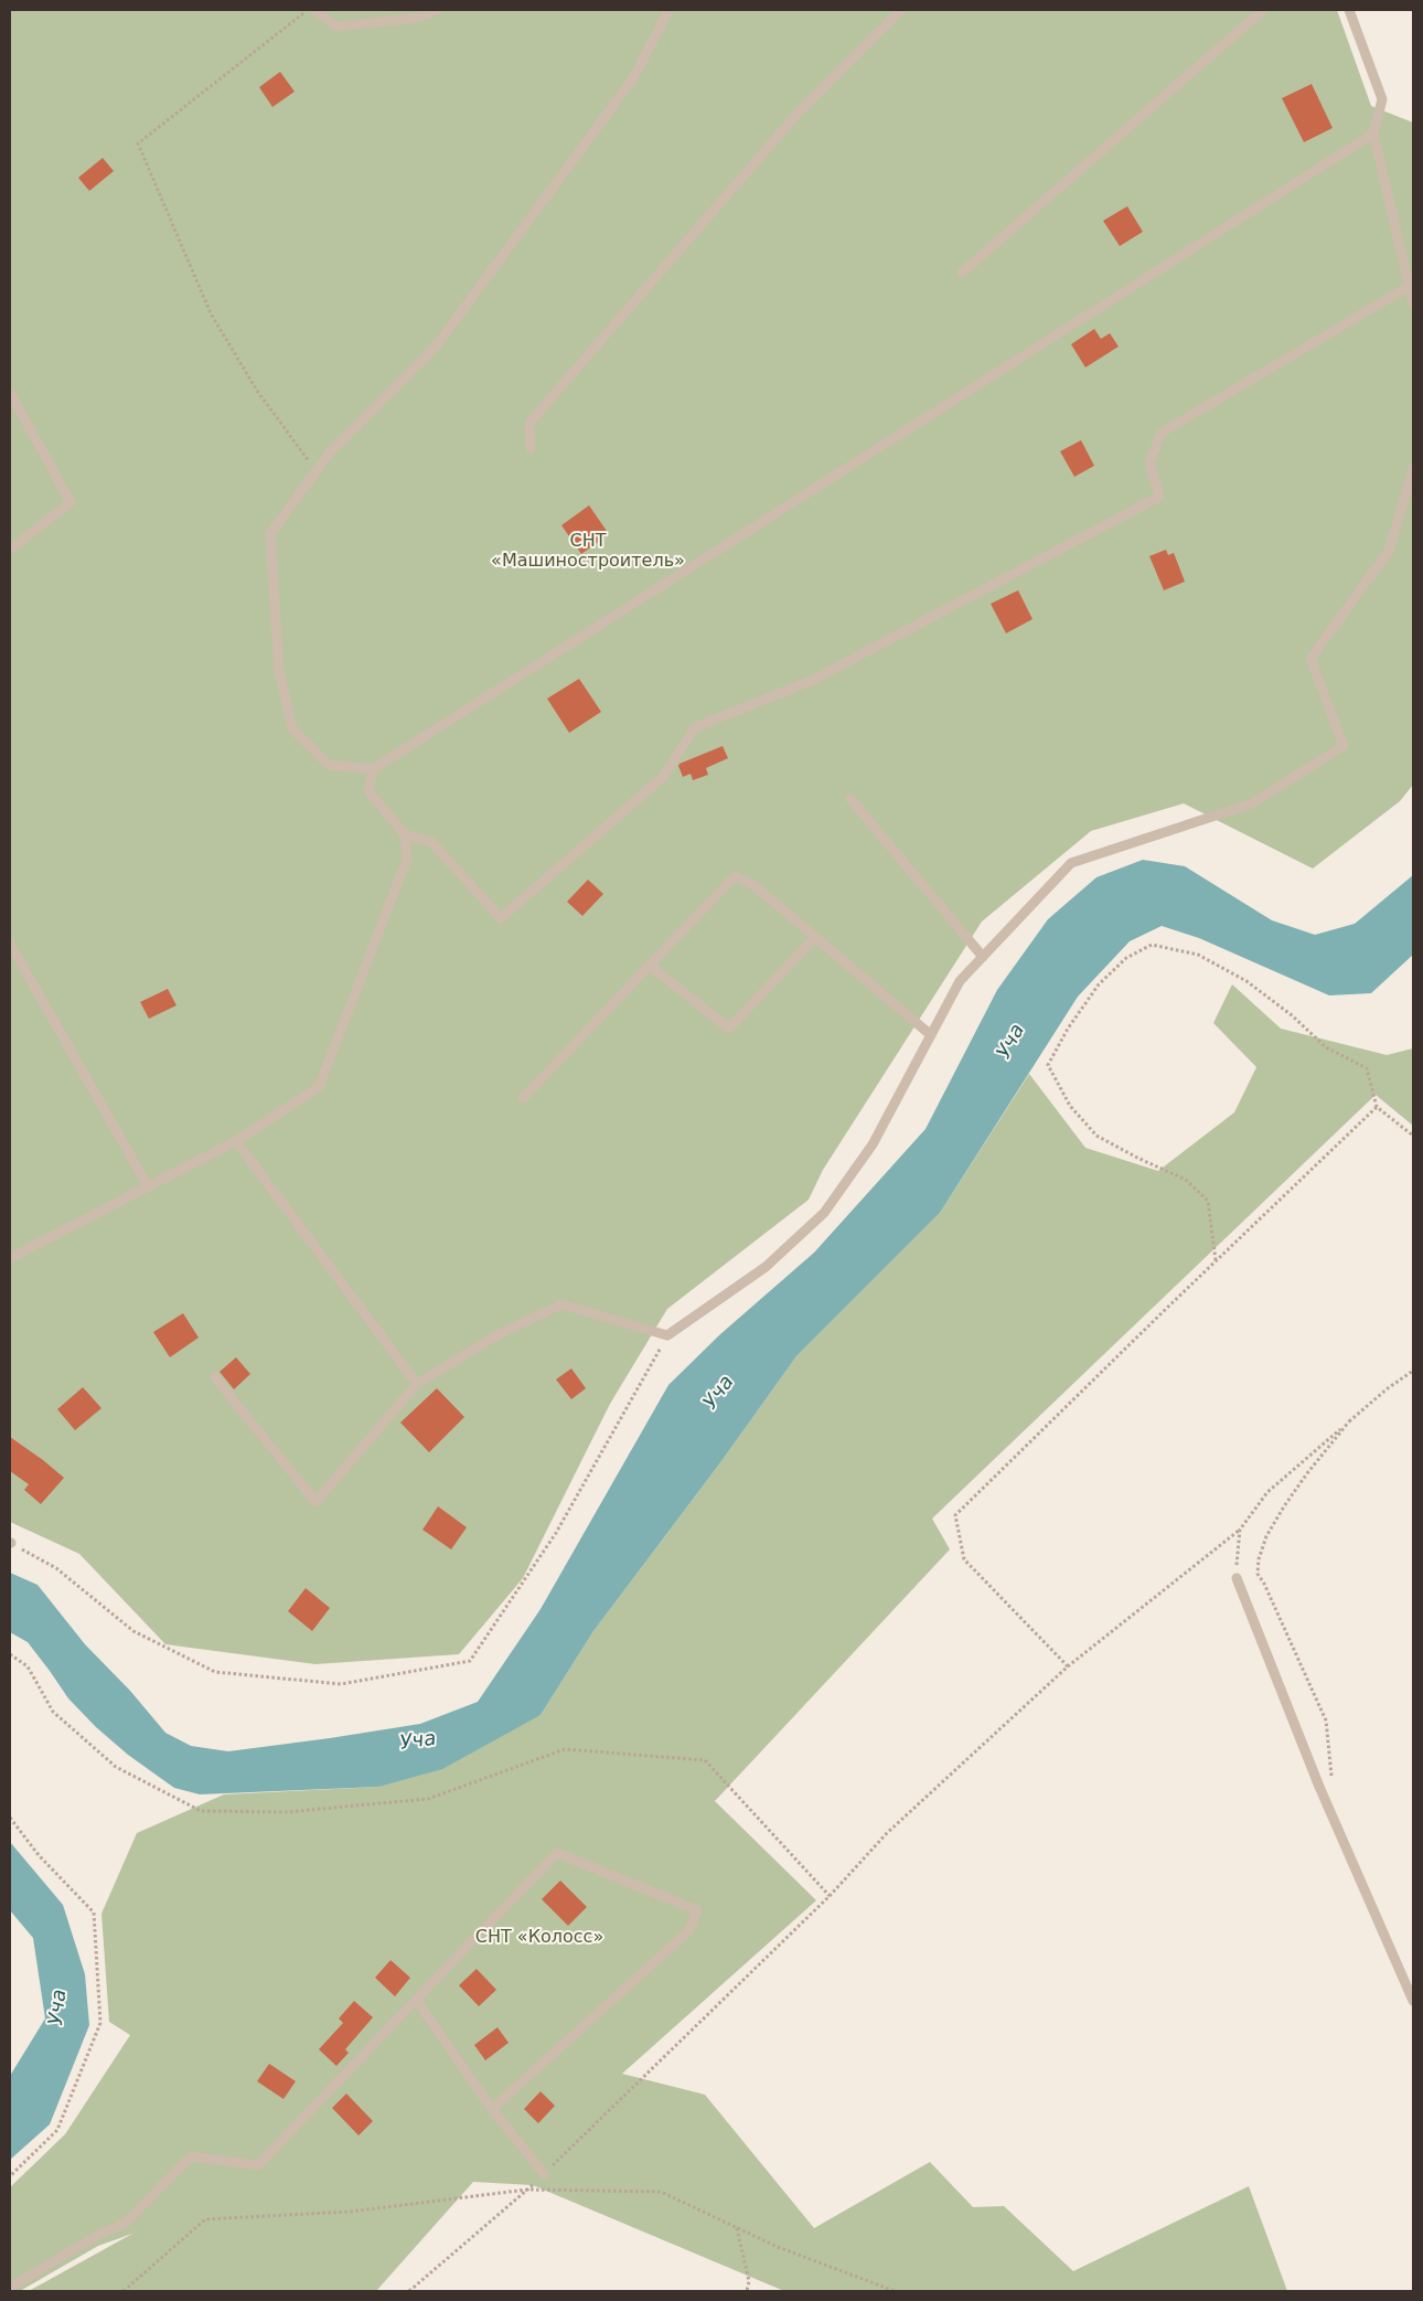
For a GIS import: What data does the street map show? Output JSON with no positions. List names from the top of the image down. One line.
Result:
{"water":["Уча"],"parks":["СНТ «Машиностроитель»","СНТ «Колосс»"]}
